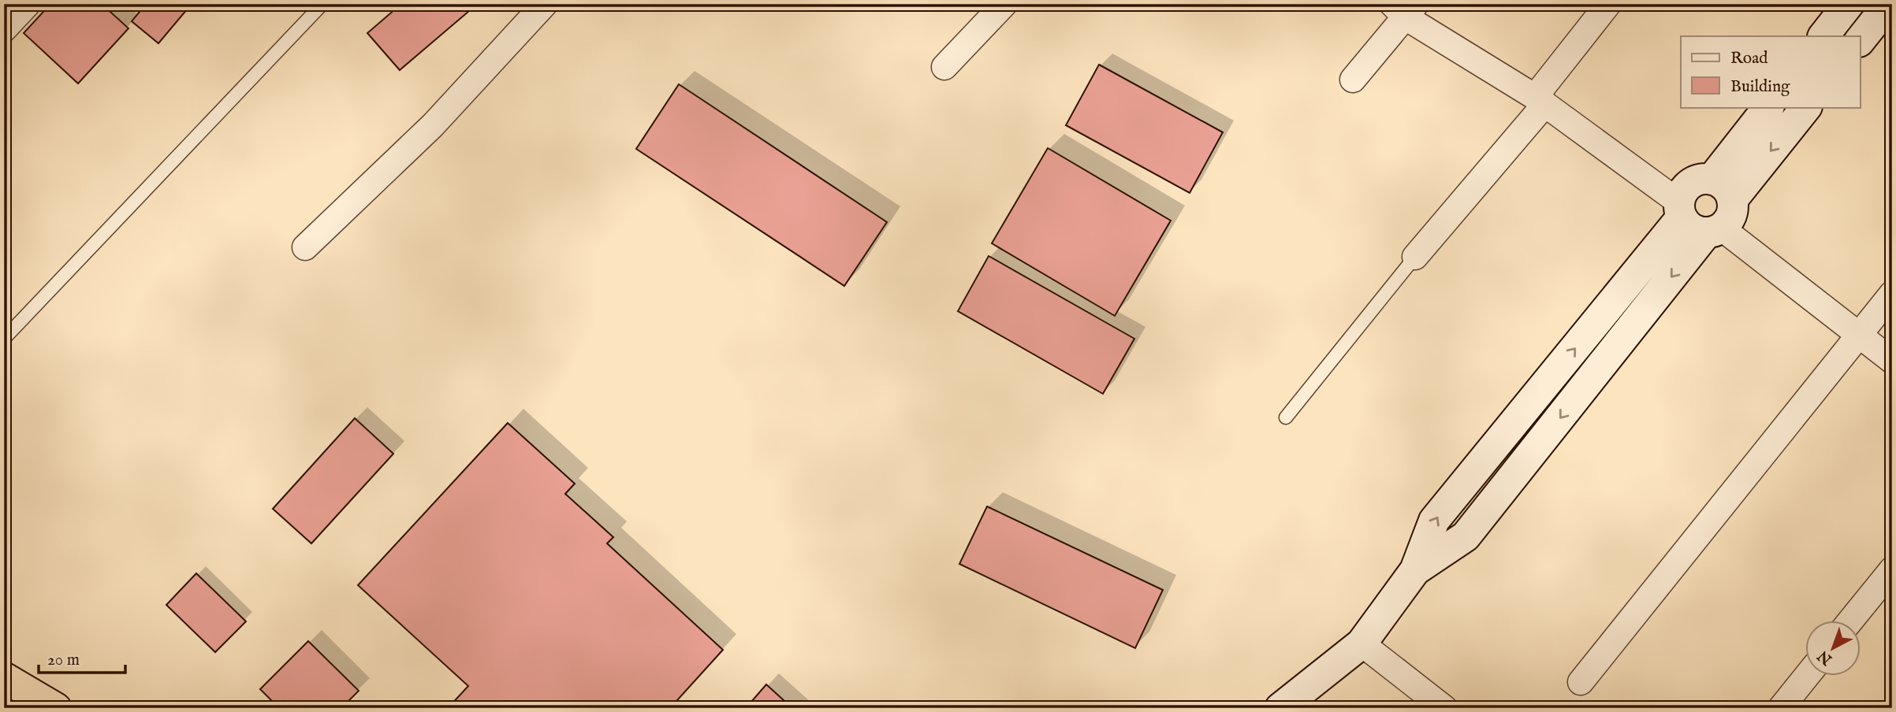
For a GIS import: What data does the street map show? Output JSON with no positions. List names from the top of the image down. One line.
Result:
{"legend":["Road","Building"],"scale_bar":"20 m","north":"bottom left"}
